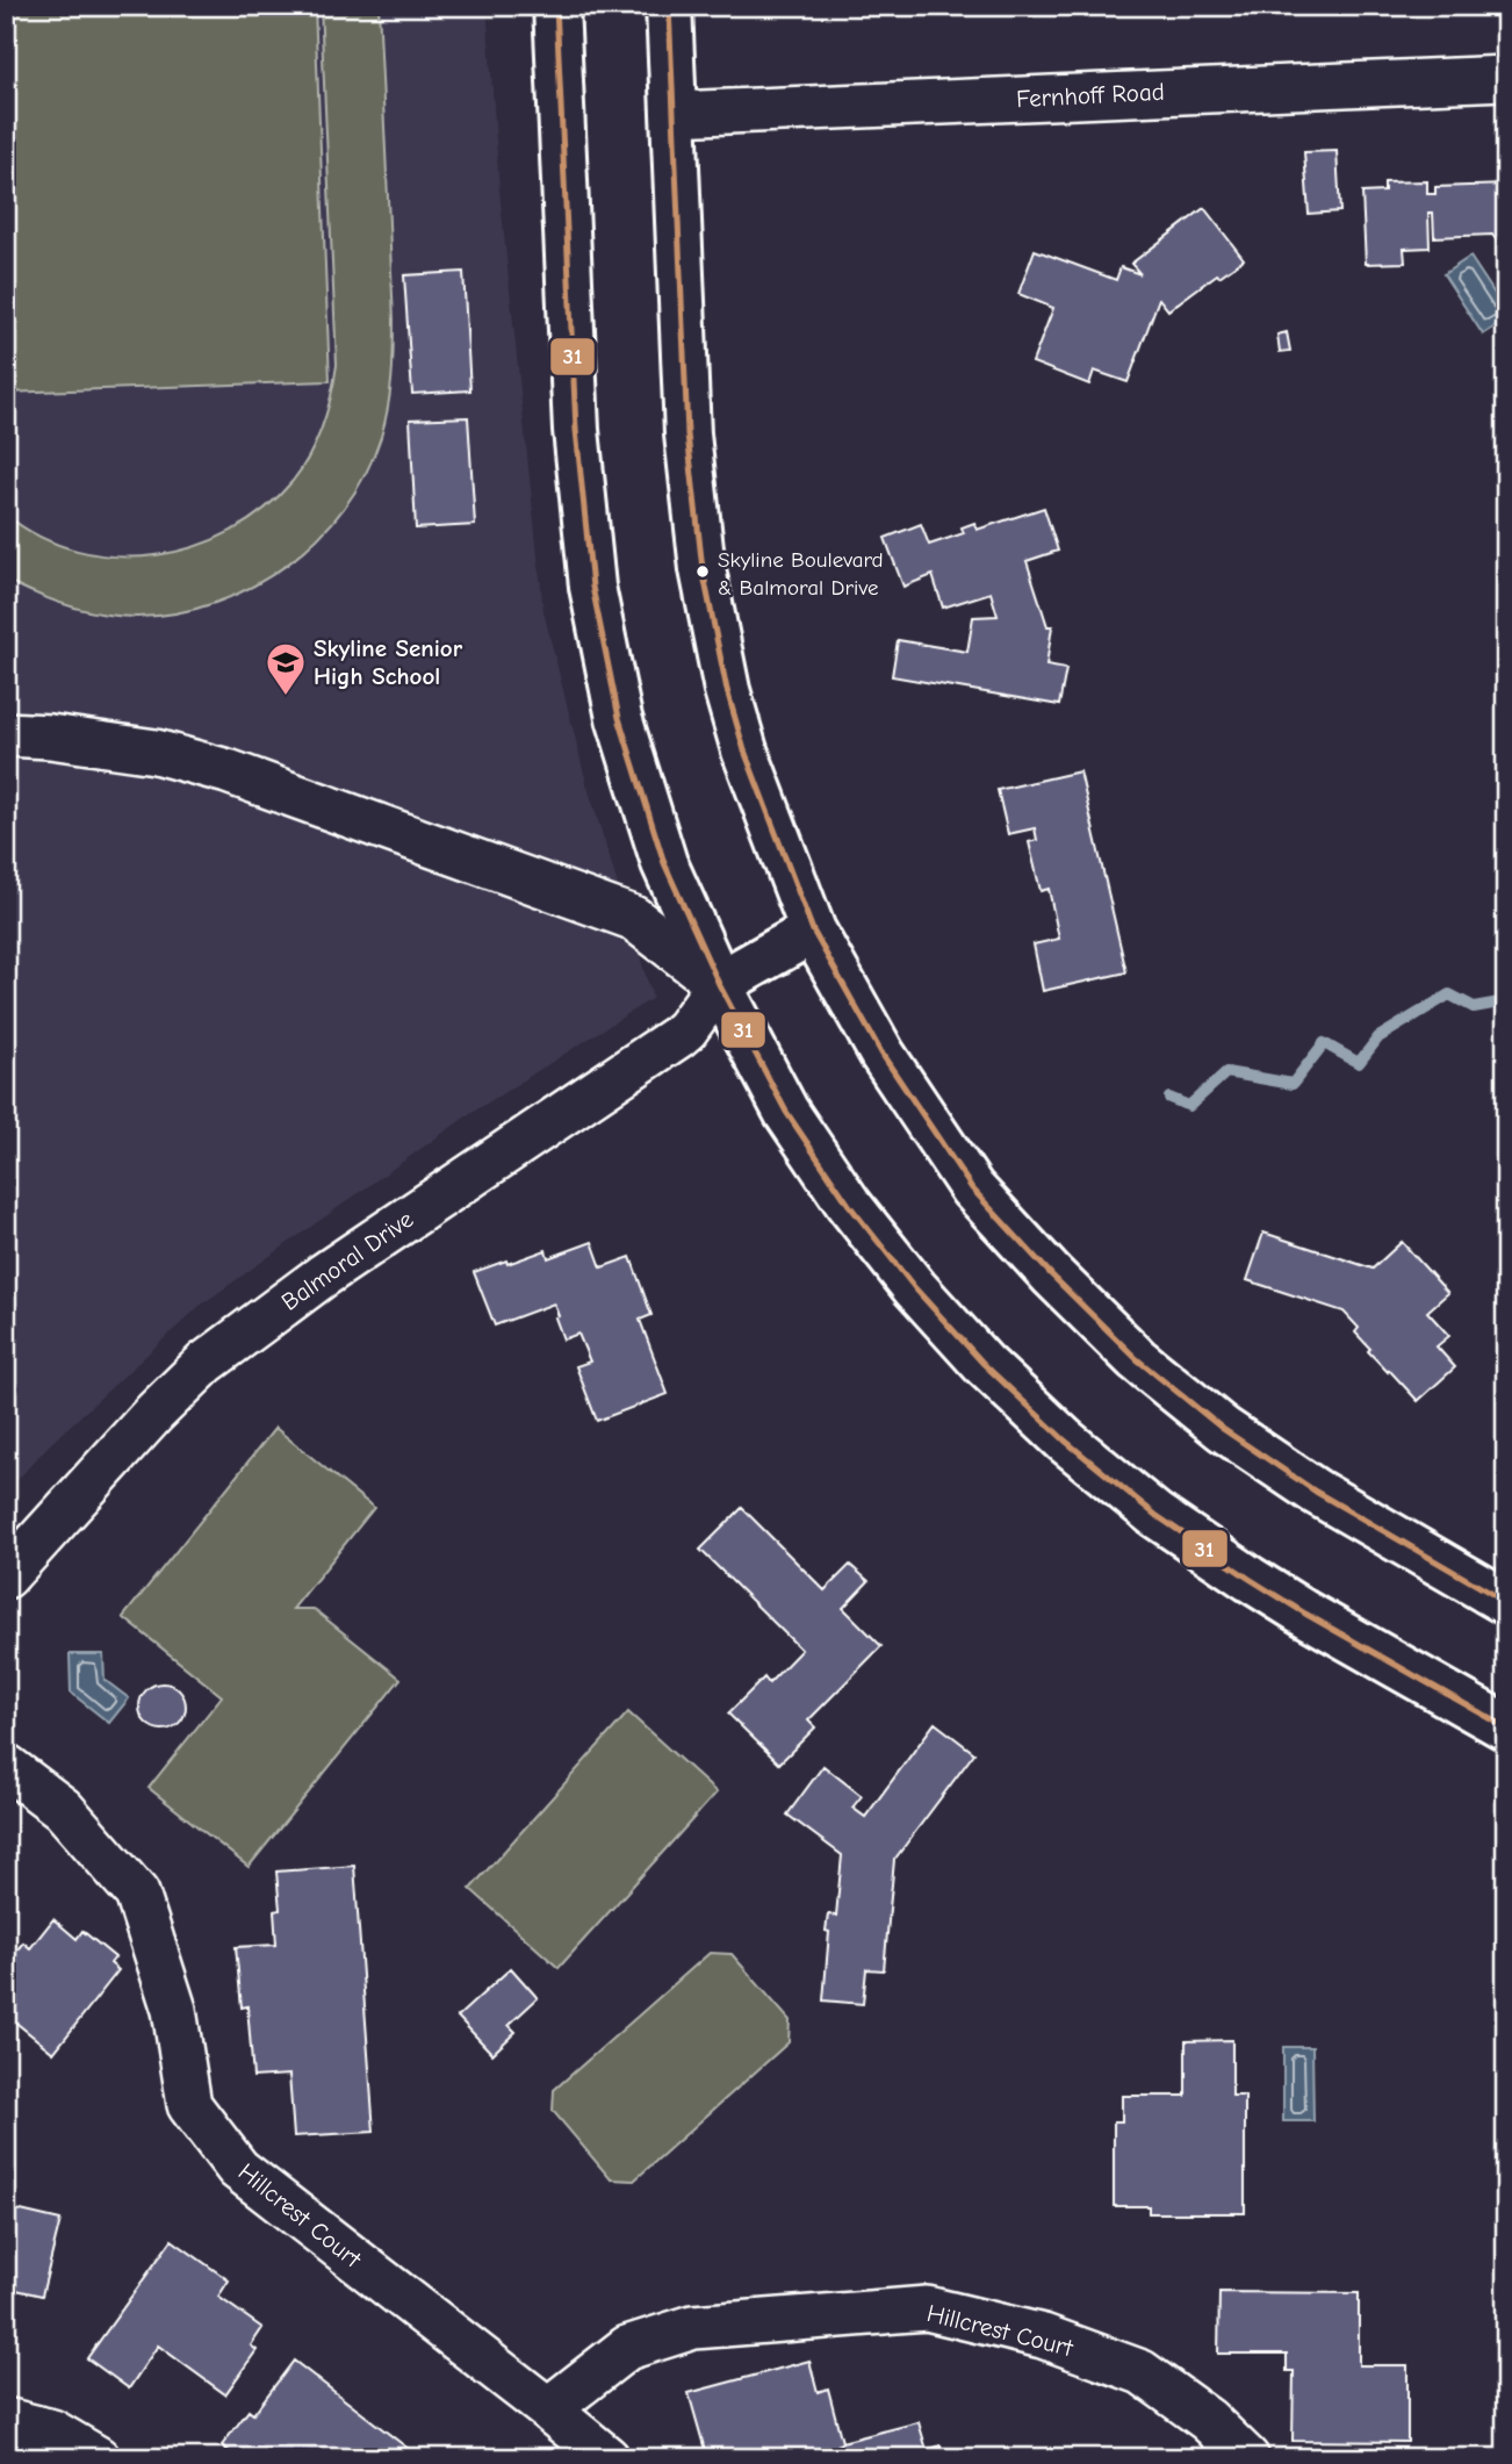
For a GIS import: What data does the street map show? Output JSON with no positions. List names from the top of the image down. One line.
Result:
{"streets":{"street":["Fernhoff Road","Balmoral Drive","Hillcrest Court"]},"places":{"other":["Skyline Boulevard & Balmoral Drive"],"school or university":["Skyline Senior High School"]},"lines":["transit line 31"]}
